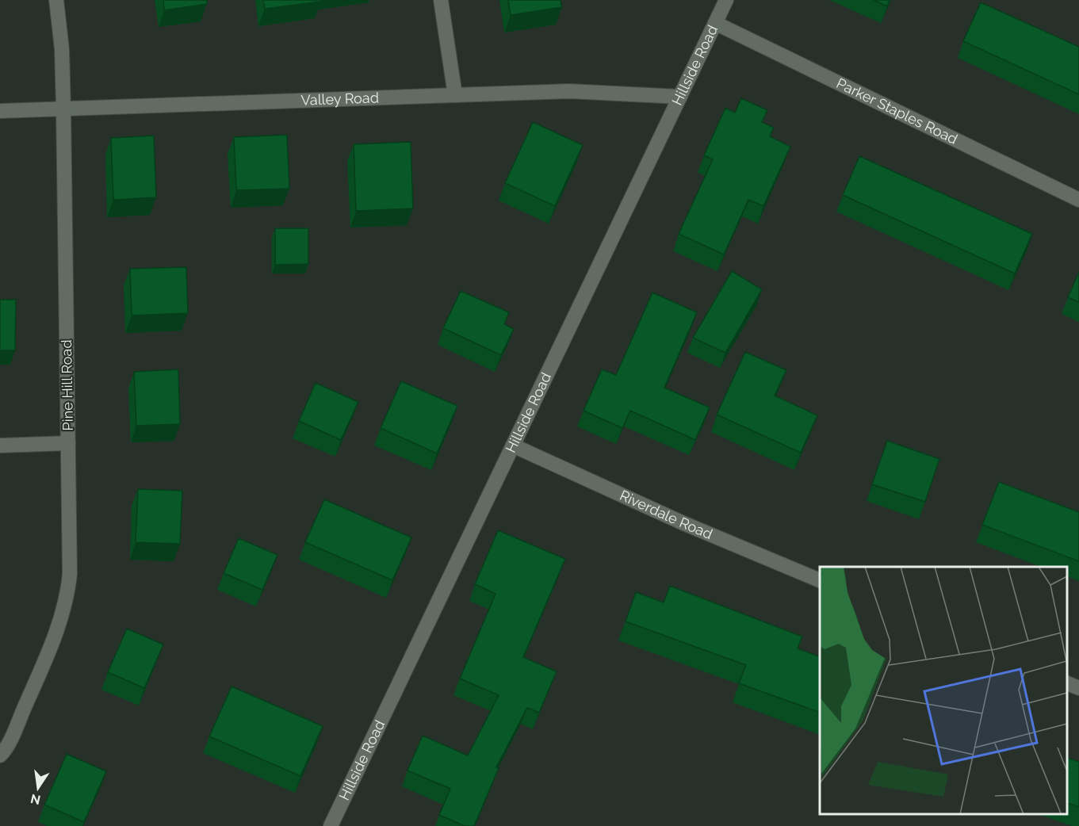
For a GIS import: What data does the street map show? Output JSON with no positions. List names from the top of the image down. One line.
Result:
{"streets":{"street":["Hillside Road","Valley Road","Parker Staples Road","Pine Hill Road","Riverdale Road"]},"crossings":[["Hillside Road","Valley Road"],["Hillside Road","Parker Staples Road"],["Hillside Road","Riverdale Road"],["Valley Road","Pine Hill Road"]],"north":"bottom"}
